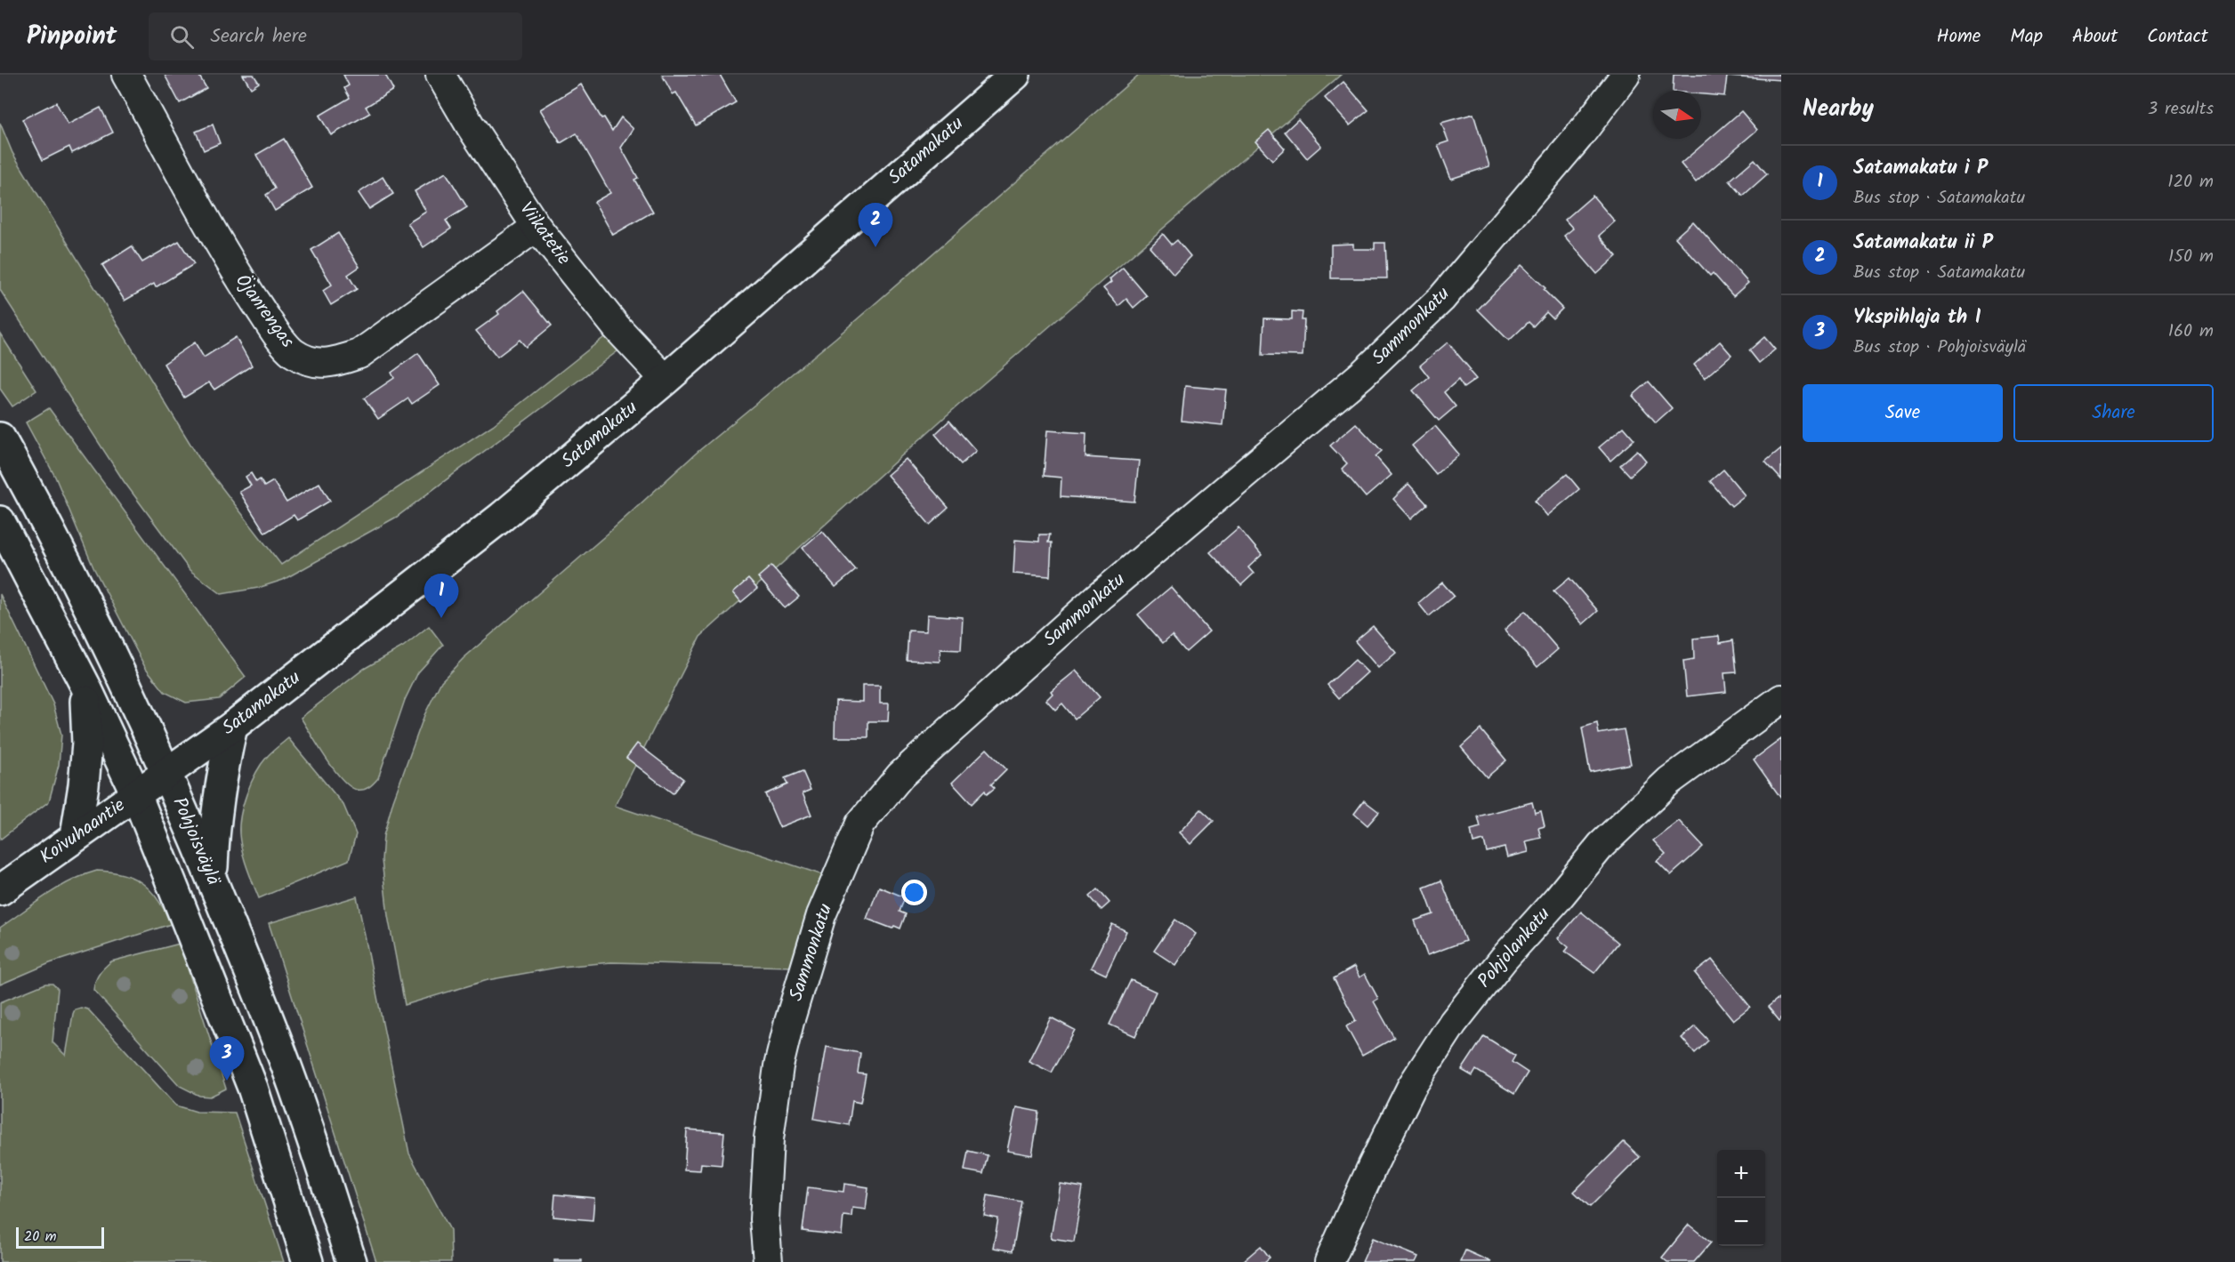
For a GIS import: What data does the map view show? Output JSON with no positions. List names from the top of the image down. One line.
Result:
{"streets":{"main road":["Satamakatu","Koivuhaantie","Pohjoisväylä"],"street":["Viikatetie","Öjanrengas","Sammonkatu","Pohjolankatu"]},"crossings":[["Satamakatu","Viikatetie"],["Satamakatu","Koivuhaantie"],["Satamakatu","Pohjoisväylä"],["Viikatetie","Öjanrengas"],["Koivuhaantie","Pohjoisväylä"]],"scale_bar":"20 m","north":"right","page":{"header":"Pinpoint","search":"Search here","nav":["Home","Map","About","Contact"],"heading":["Nearby","3 results"],"list":[{"mark":"1","name":"Satamakatu i P","note":"Bus stop · Satamakatu","value":"120 m"},{"mark":"2","name":"Satamakatu ii P","note":"Bus stop · Satamakatu","value":"150 m"},{"mark":"3","name":"Ykspihlaja th I","note":"Bus stop · Pohjoisväylä","value":"160 m"}],"pins":["2","1","3"],"buttons":["Save","Share"],"map_buttons":["+","−"],"scale":"20 m"}}
